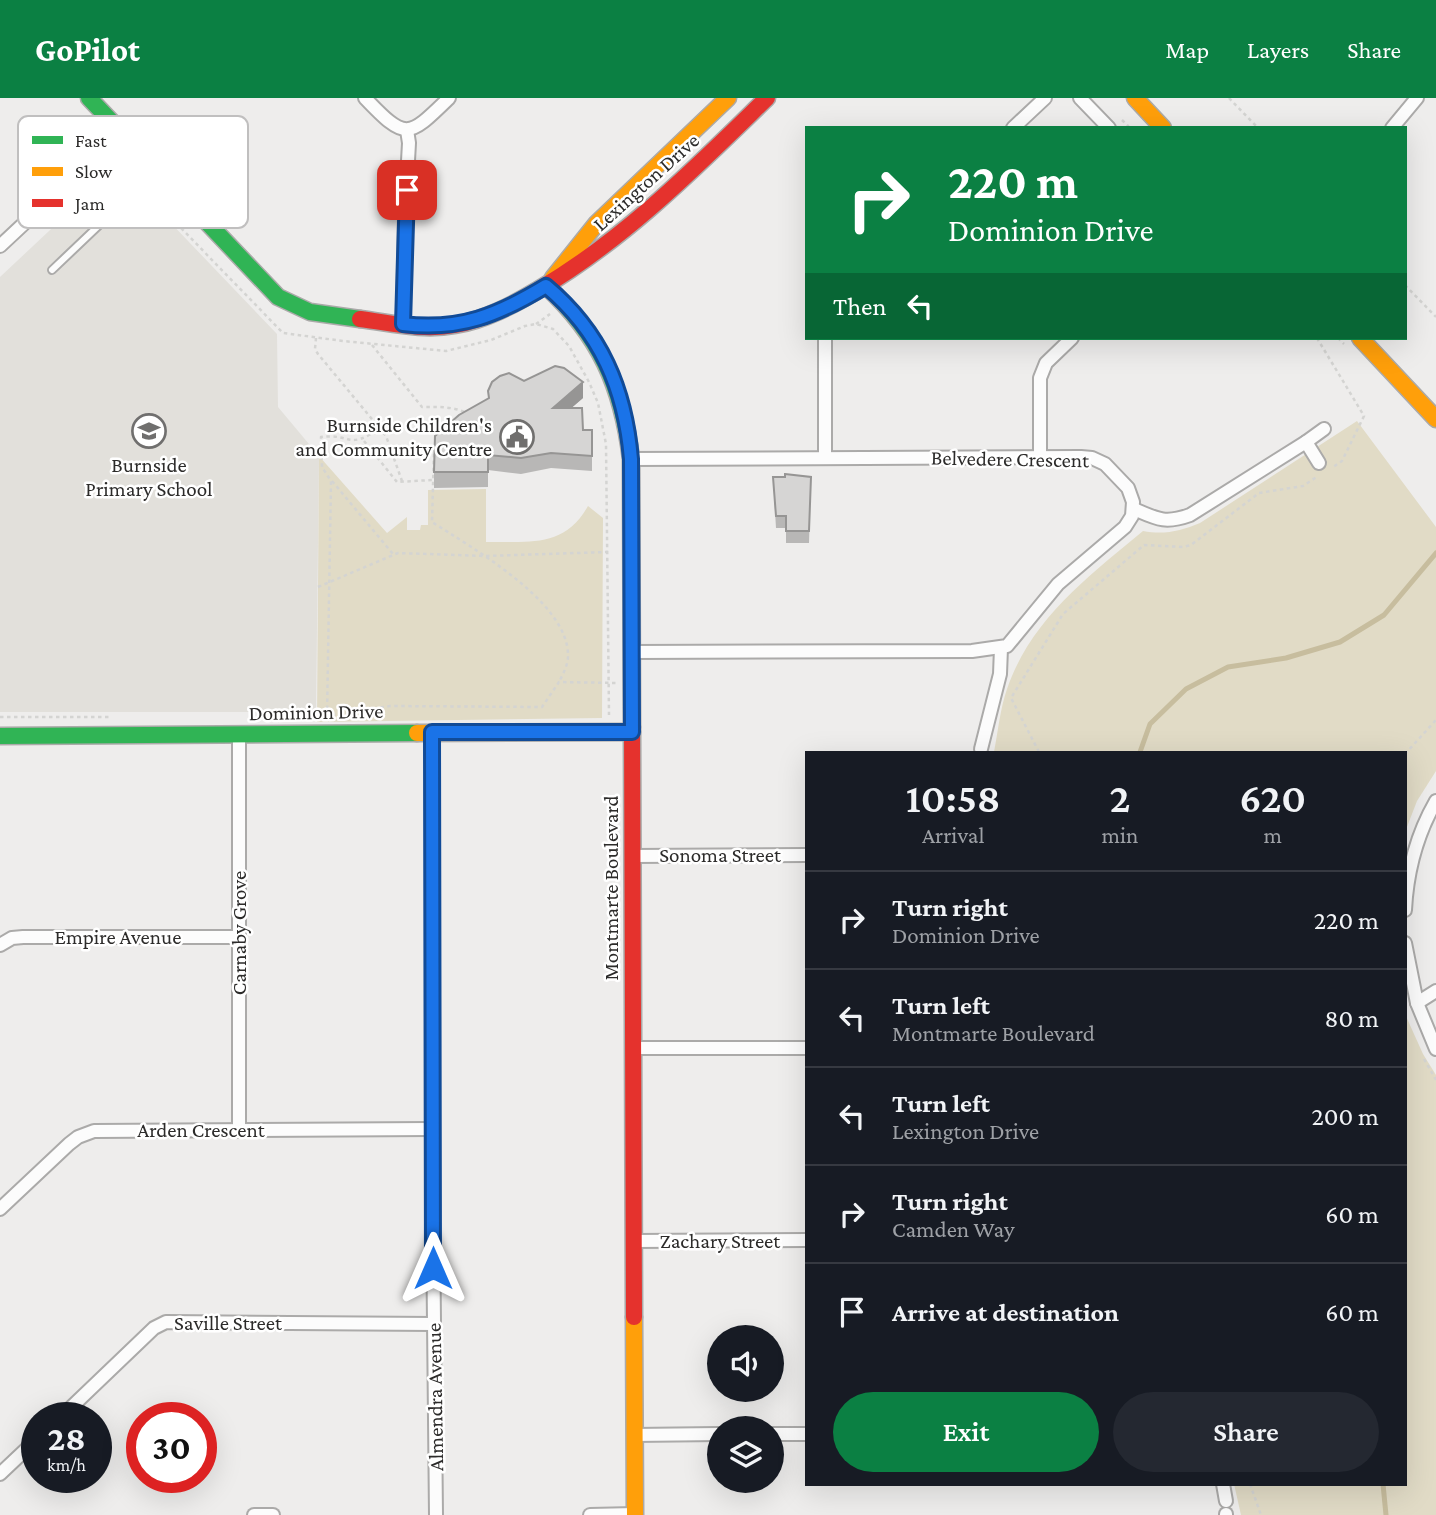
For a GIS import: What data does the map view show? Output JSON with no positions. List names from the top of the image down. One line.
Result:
{"streets":{"street":["Lexington Drive","Belvedere Crescent","Dominion Drive","Sonoma Street","Montmarte Boulevard","Carnaby Grove","Empire Avenue","Arden Crescent","Zachary Street","Saville Street","Almendra Avenue"]},"crossings":[["Lexington Drive","Montmarte Boulevard"],["Belvedere Crescent","Montmarte Boulevard"],["Dominion Drive","Montmarte Boulevard"],["Dominion Drive","Carnaby Grove"],["Dominion Drive","Almendra Avenue"],["Sonoma Street","Montmarte Boulevard"],["Montmarte Boulevard","Zachary Street"],["Carnaby Grove","Empire Avenue"],["Carnaby Grove","Arden Crescent"],["Arden Crescent","Almendra Avenue"],["Saville Street","Almendra Avenue"]],"places":{"school or university":["Burnside Primary School"],"public building":["Burnside Children's and Community Centre"]},"legend":["Fast","Slow","Jam"],"page":{"header":"GoPilot","nav":["Map","Layers","Share"],"turn":["220 m","Dominion Drive"],"then":"Then","eta":["10:58","Arrival","2","min","620","m"],"list":[{"name":"Turn right","note":"Dominion Drive","value":"220 m"},{"name":"Turn left","note":"Montmarte Boulevard","value":"80 m"},{"name":"Turn left","note":"Lexington Drive","value":"200 m"},{"name":"Turn right","note":"Camden Way","value":"60 m"},{"name":"Arrive at destination","value":"60 m"}],"buttons":["Exit","Share"],"speed":"28 km/h","limit":"30"}}
